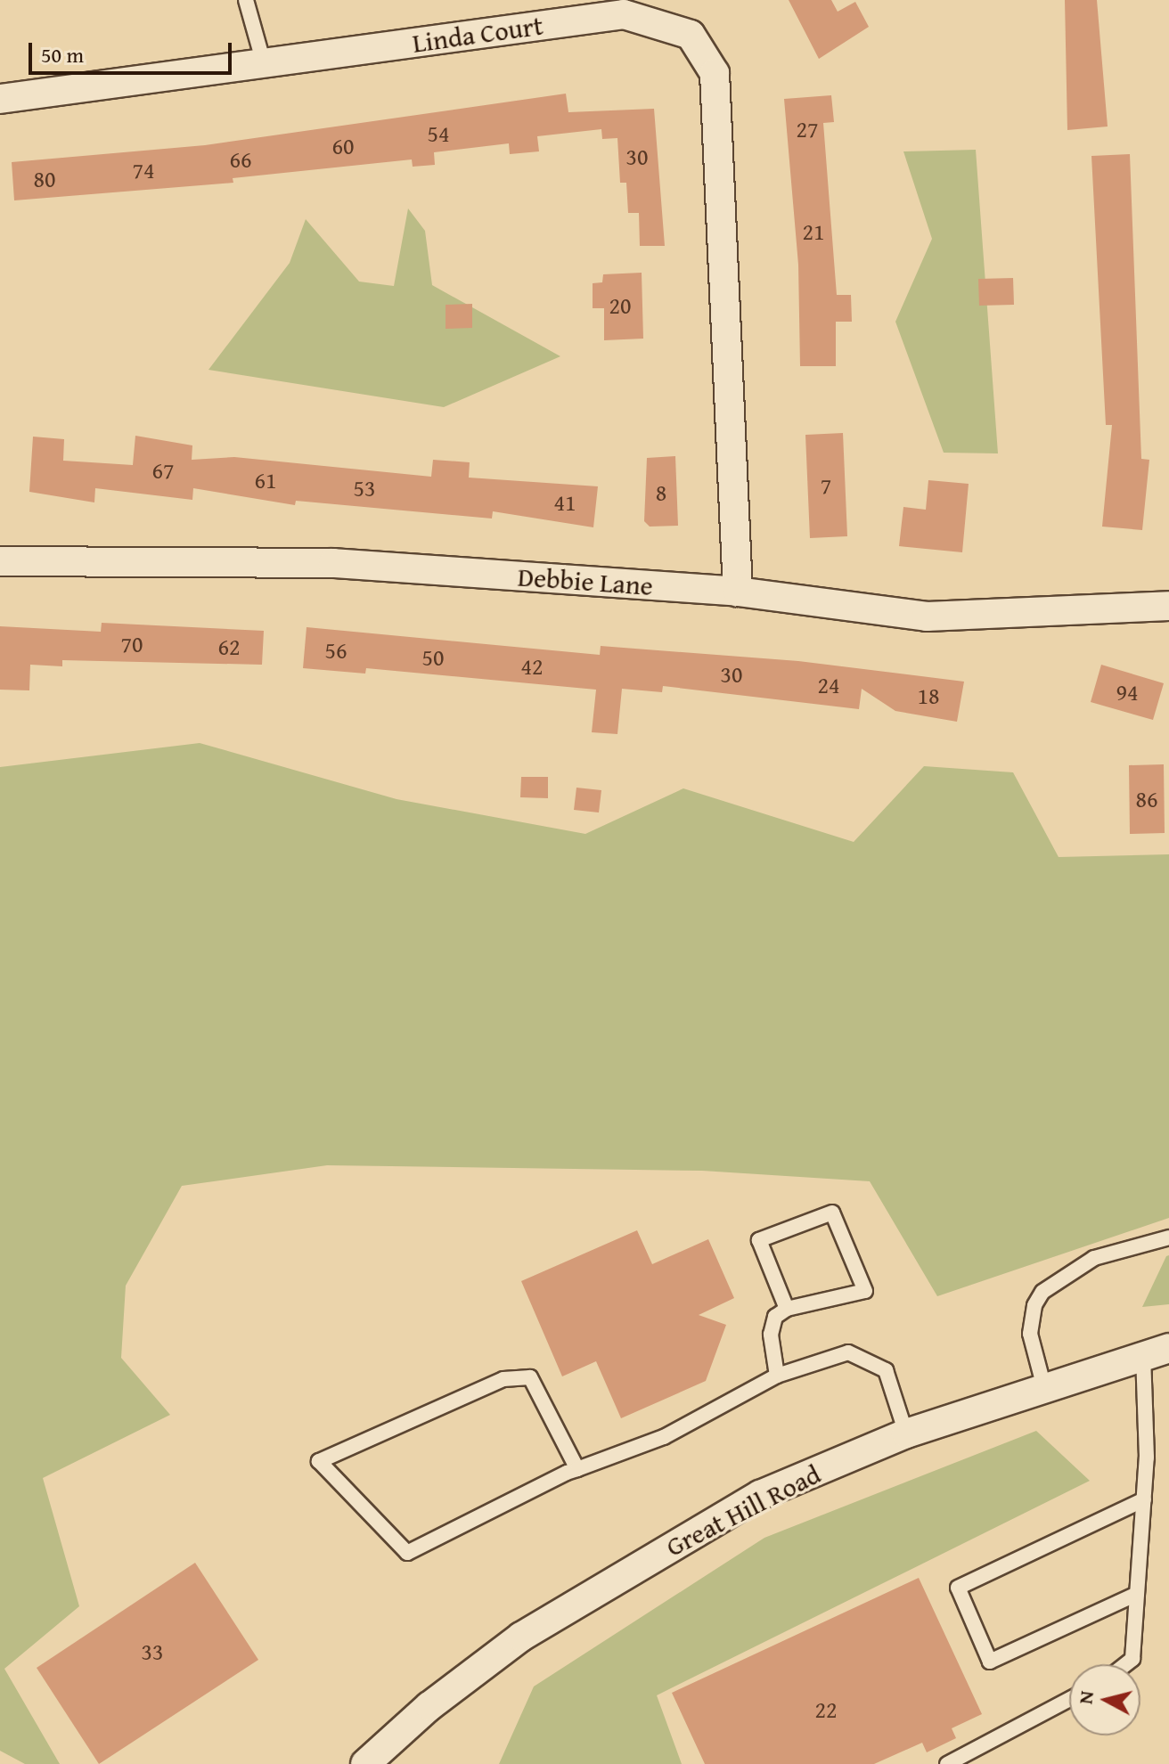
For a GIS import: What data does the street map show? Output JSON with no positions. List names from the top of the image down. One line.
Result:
{"streets":{"street":["Linda Court","Debbie Lane","Great Hill Road"]},"crossings":[["Linda Court","Debbie Lane"]],"house_numbers":["27","54","60","30","66","74","80","21","20","67","61","7","53","8","41","70","62","56","50","42","30","24","94","18","86","33","22"],"scale_bar":"50 m","north":"left"}
